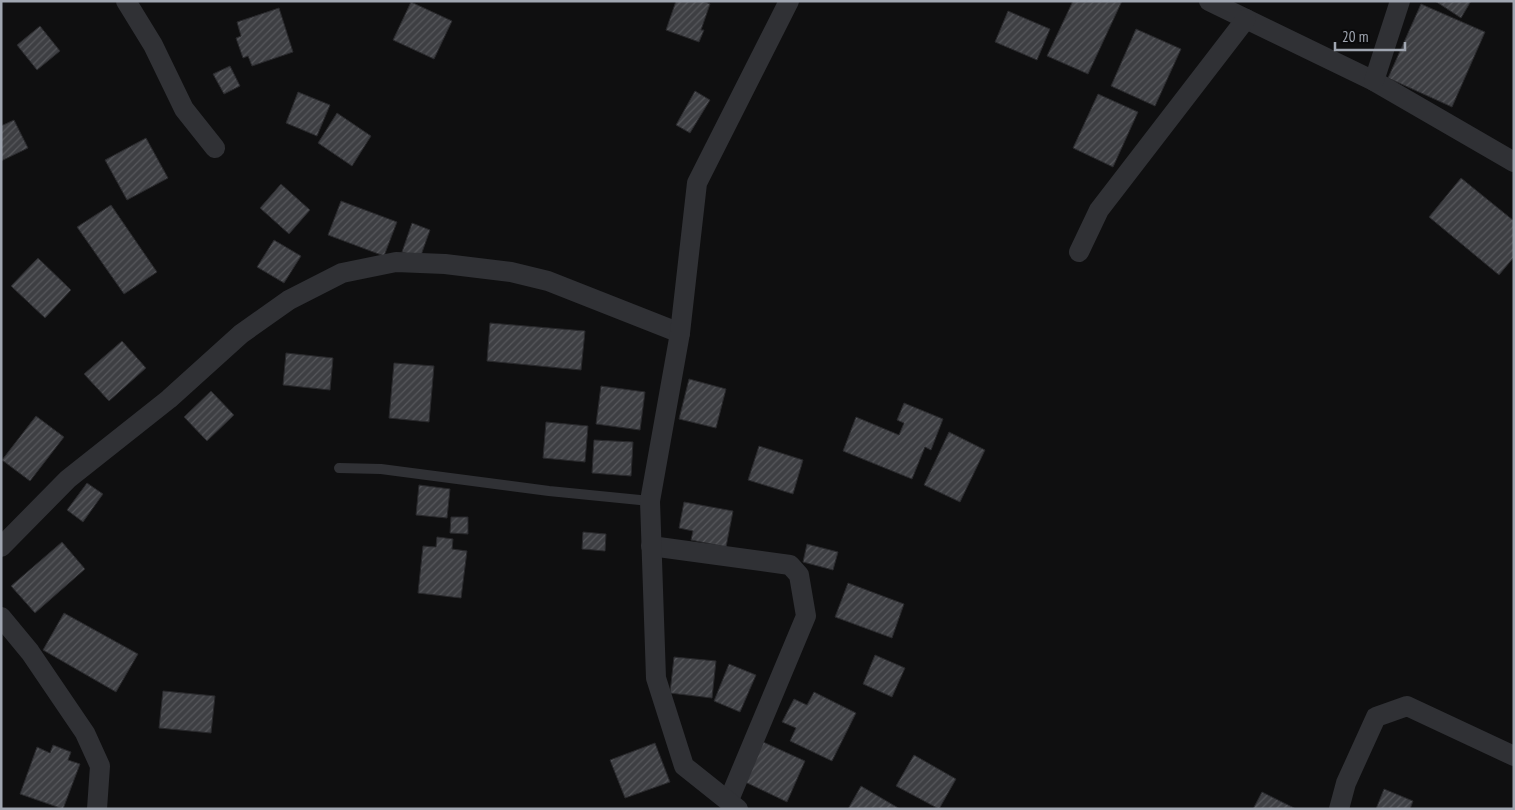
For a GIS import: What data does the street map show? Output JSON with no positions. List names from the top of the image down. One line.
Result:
{"scale_bar":"20 m"}
